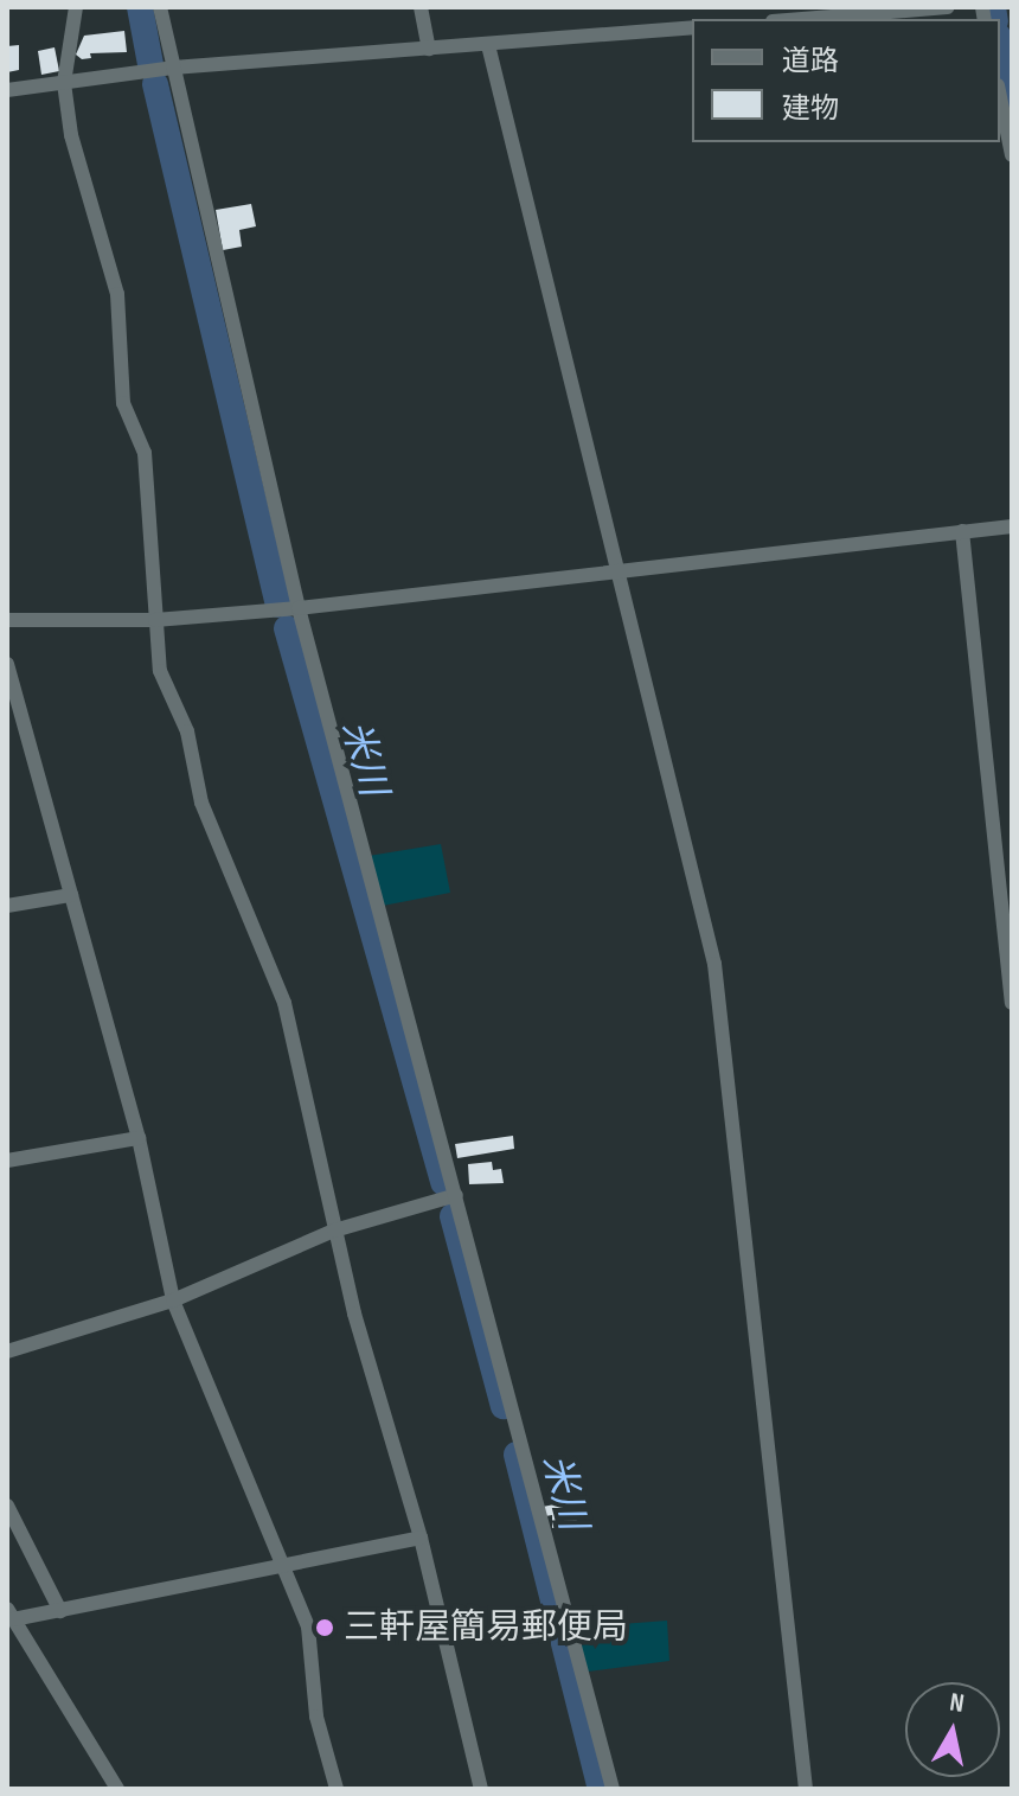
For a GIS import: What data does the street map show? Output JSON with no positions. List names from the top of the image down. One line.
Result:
{"water":["米川"],"places":["三軒屋簡易郵便局"],"legend":["道路","建物"],"north":"top"}
